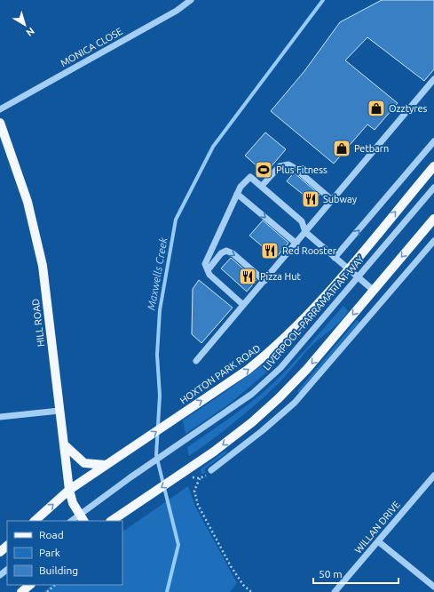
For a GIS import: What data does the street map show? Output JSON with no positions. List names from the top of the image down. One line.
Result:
{"streets":{"main road":["HILL ROAD","HOXTON PARK ROAD"],"street":["MONICA CLOSE","LIVERPOOL–PARRAMATTA T-WAY","WILLAN DRIVE"]},"crossings":[["LIVERPOOL–PARRAMATTA T-WAY","HILL ROAD"],["HILL ROAD","HOXTON PARK ROAD"]],"water":["Maxwells Creek"],"places":{"shop":["Ozztyres","Petbarn"],"sports":["Plus Fitness"],"restaurant":["Subway","Red Rooster","Pizza Hut"]},"legend":["Road","Park","Building"],"scale_bar":"50 m","north":"bottom right"}
